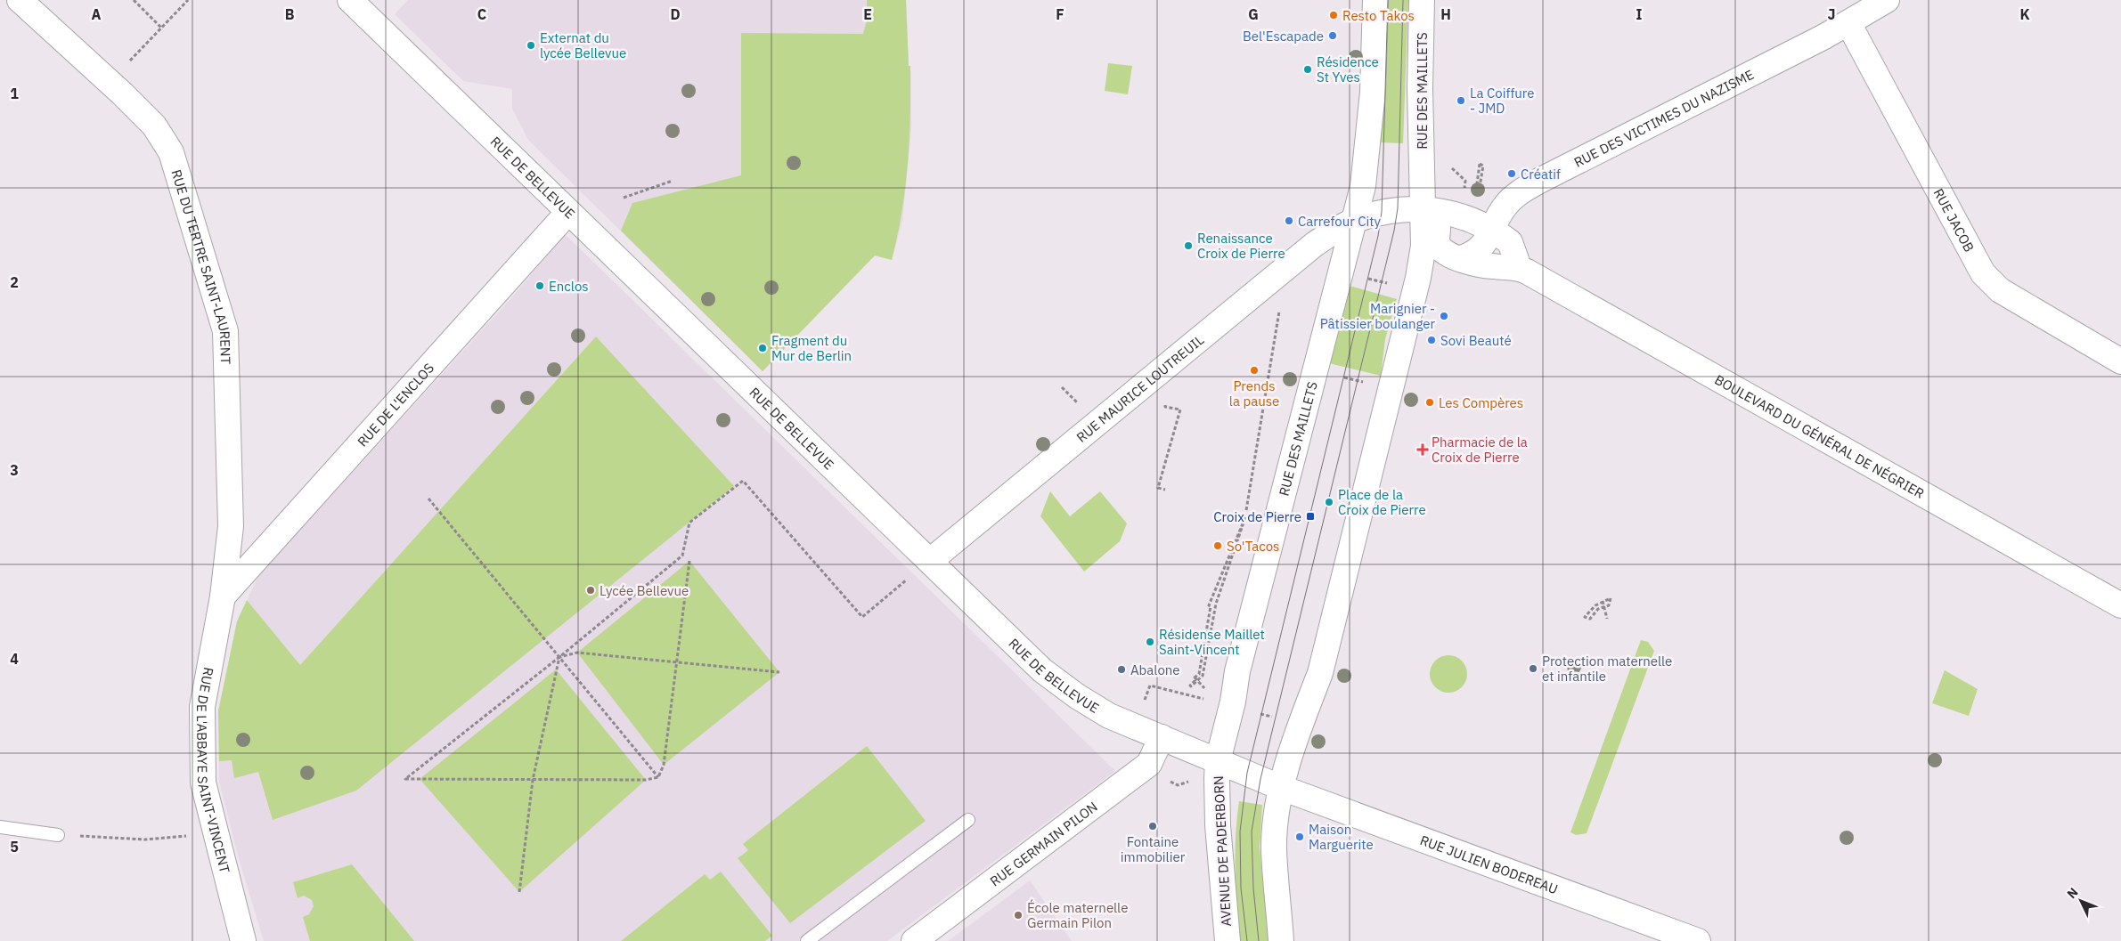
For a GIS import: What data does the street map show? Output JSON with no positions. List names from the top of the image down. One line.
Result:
{"streets":{"street":["RUE DES MAILLETS","RUE DES VICTIMES DU NAZISME","RUE DE BELLEVUE","RUE JACOB","RUE DU TERTRE SAINT-LAURENT","RUE MAURICE LOUTREUIL","RUE DE L'ENCLOS","BOULEVARD DU GÉNÉRAL DE NÉGRIER","RUE DE L'ABBAYE SAINT-VINCENT","RUE GERMAIN PILON","AVENUE DE PADERBORN","RUE JULIEN BODEREAU"]},"crossings":[["RUE DES MAILLETS","RUE DES VICTIMES DU NAZISME"],["RUE DES MAILLETS","RUE DE BELLEVUE"],["RUE DES MAILLETS","RUE MAURICE LOUTREUIL"],["RUE DES MAILLETS","BOULEVARD DU GÉNÉRAL DE NÉGRIER"],["RUE DES MAILLETS","AVENUE DE PADERBORN"],["RUE DES MAILLETS","RUE JULIEN BODEREAU"],["RUE DES VICTIMES DU NAZISME","RUE JACOB"],["RUE DES VICTIMES DU NAZISME","BOULEVARD DU GÉNÉRAL DE NÉGRIER"],["RUE DE BELLEVUE","RUE MAURICE LOUTREUIL"],["RUE DE BELLEVUE","RUE DE L'ENCLOS"],["RUE DE BELLEVUE","RUE GERMAIN PILON"],["RUE DE BELLEVUE","AVENUE DE PADERBORN"],["RUE DE BELLEVUE","RUE JULIEN BODEREAU"],["RUE DU TERTRE SAINT-LAURENT","RUE DE L'ENCLOS"],["RUE DU TERTRE SAINT-LAURENT","RUE DE L'ABBAYE SAINT-VINCENT"],["RUE DE L'ENCLOS","RUE DE L'ABBAYE SAINT-VINCENT"]],"places":{"other":["Resto Takos","Bel'Escapade","Externat du lycée Bellevue","Résidence St Yves","La Coiffure - JMD","Créatif","Carrefour City","Renaissance Croix de Pierre","Enclos","Marignier - Pâtissier boulanger","Sovi Beauté","Fragment du Mur de Berlin","Prends la pause","Les Compères","Place de la Croix de Pierre","So'Tacos","Lycée Bellevue","Résidense Maillet Saint-Vincent","Protection maternelle et infantile","Abalone","Fontaine immobilier","Maison Marguerite","École maternelle Germain Pilon"],"health":["Pharmacie de la Croix de Pierre"],"transit":["Croix de Pierre"]},"north":"top left","grid":{"columns":["A","B","C","D","E","F","G","H","I","J","K"],"rows":["1","2","3","4","5"]}}
